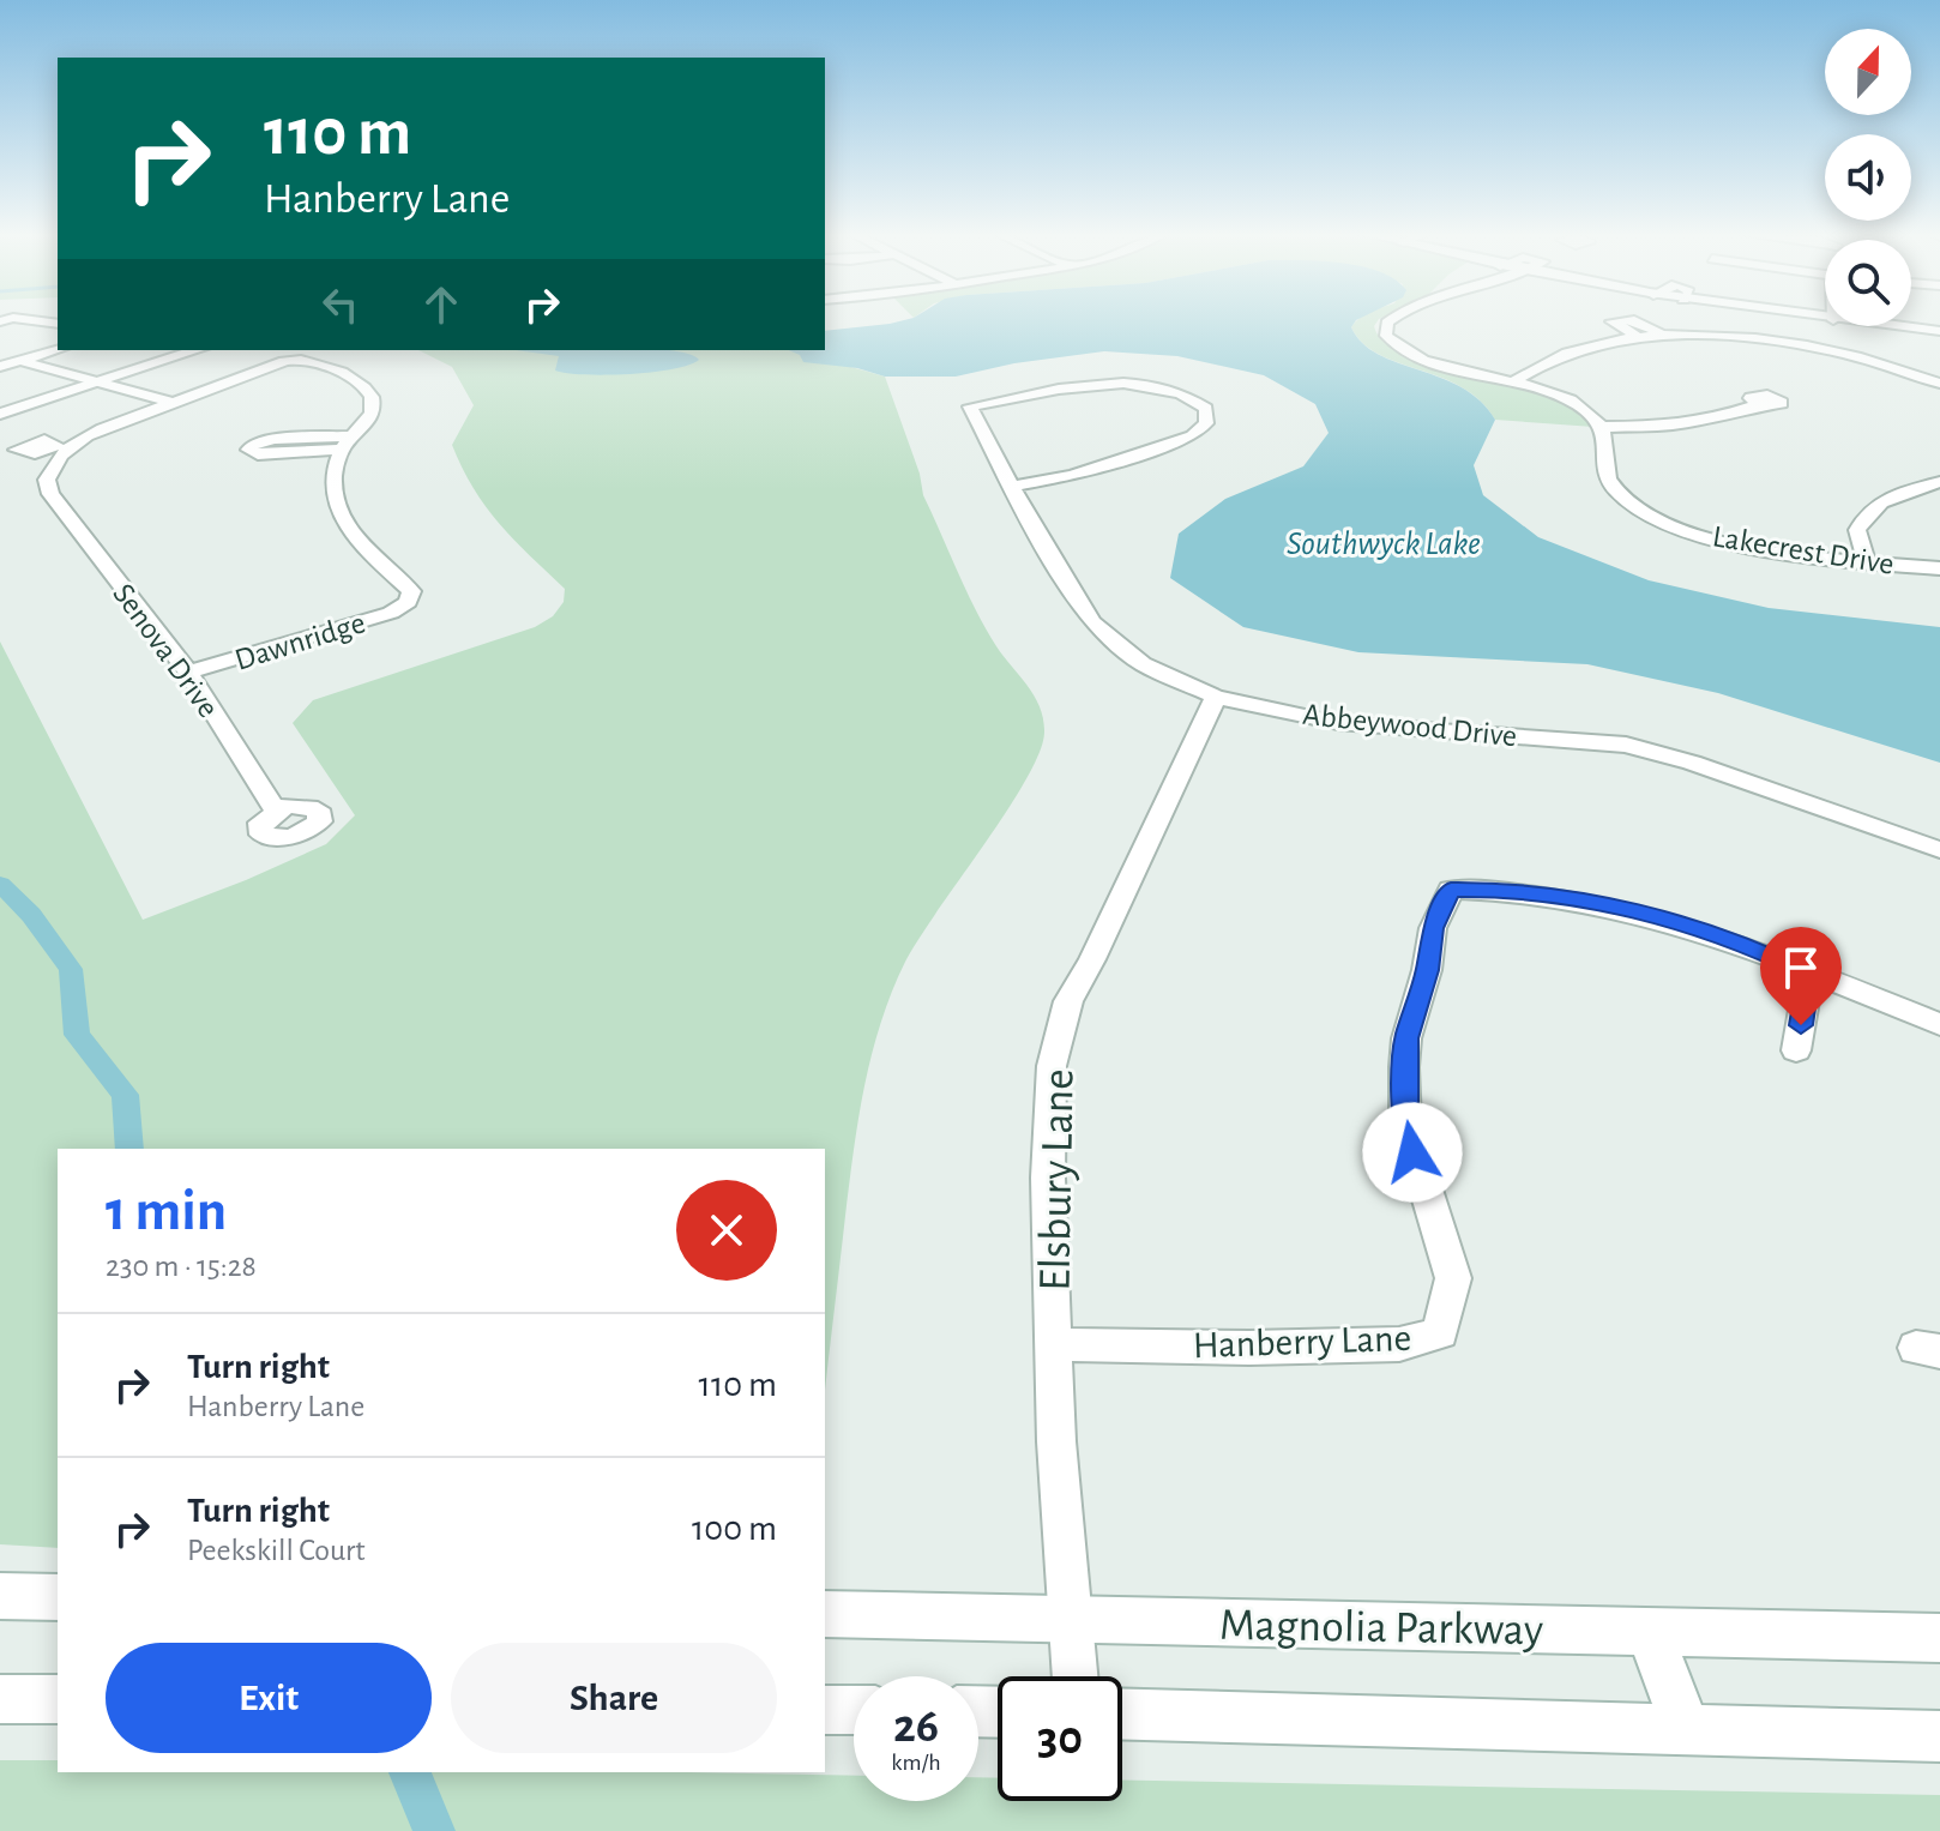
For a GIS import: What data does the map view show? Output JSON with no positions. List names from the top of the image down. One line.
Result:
{"streets":{"street":["Lakecrest Drive","Dawnridge","Senova Drive","Abbeywood Drive","Elsbury Lane","Hanberry Lane","Magnolia Parkway"]},"crossings":[["Dawnridge","Senova Drive"],["Abbeywood Drive","Elsbury Lane"],["Elsbury Lane","Hanberry Lane"],["Elsbury Lane","Magnolia Parkway"]],"water":["Southwyck Lake"],"north":"top","page":{"turn":["110 m","Hanberry Lane"],"heading":["1 min","230 m · 15:28"],"list":[{"name":"Turn right","note":"Hanberry Lane","value":"110 m"},{"name":"Turn right","note":"Peekskill Court","value":"100 m"}],"buttons":["Exit","Share"],"speed":"26 km/h","limit":"30"}}
